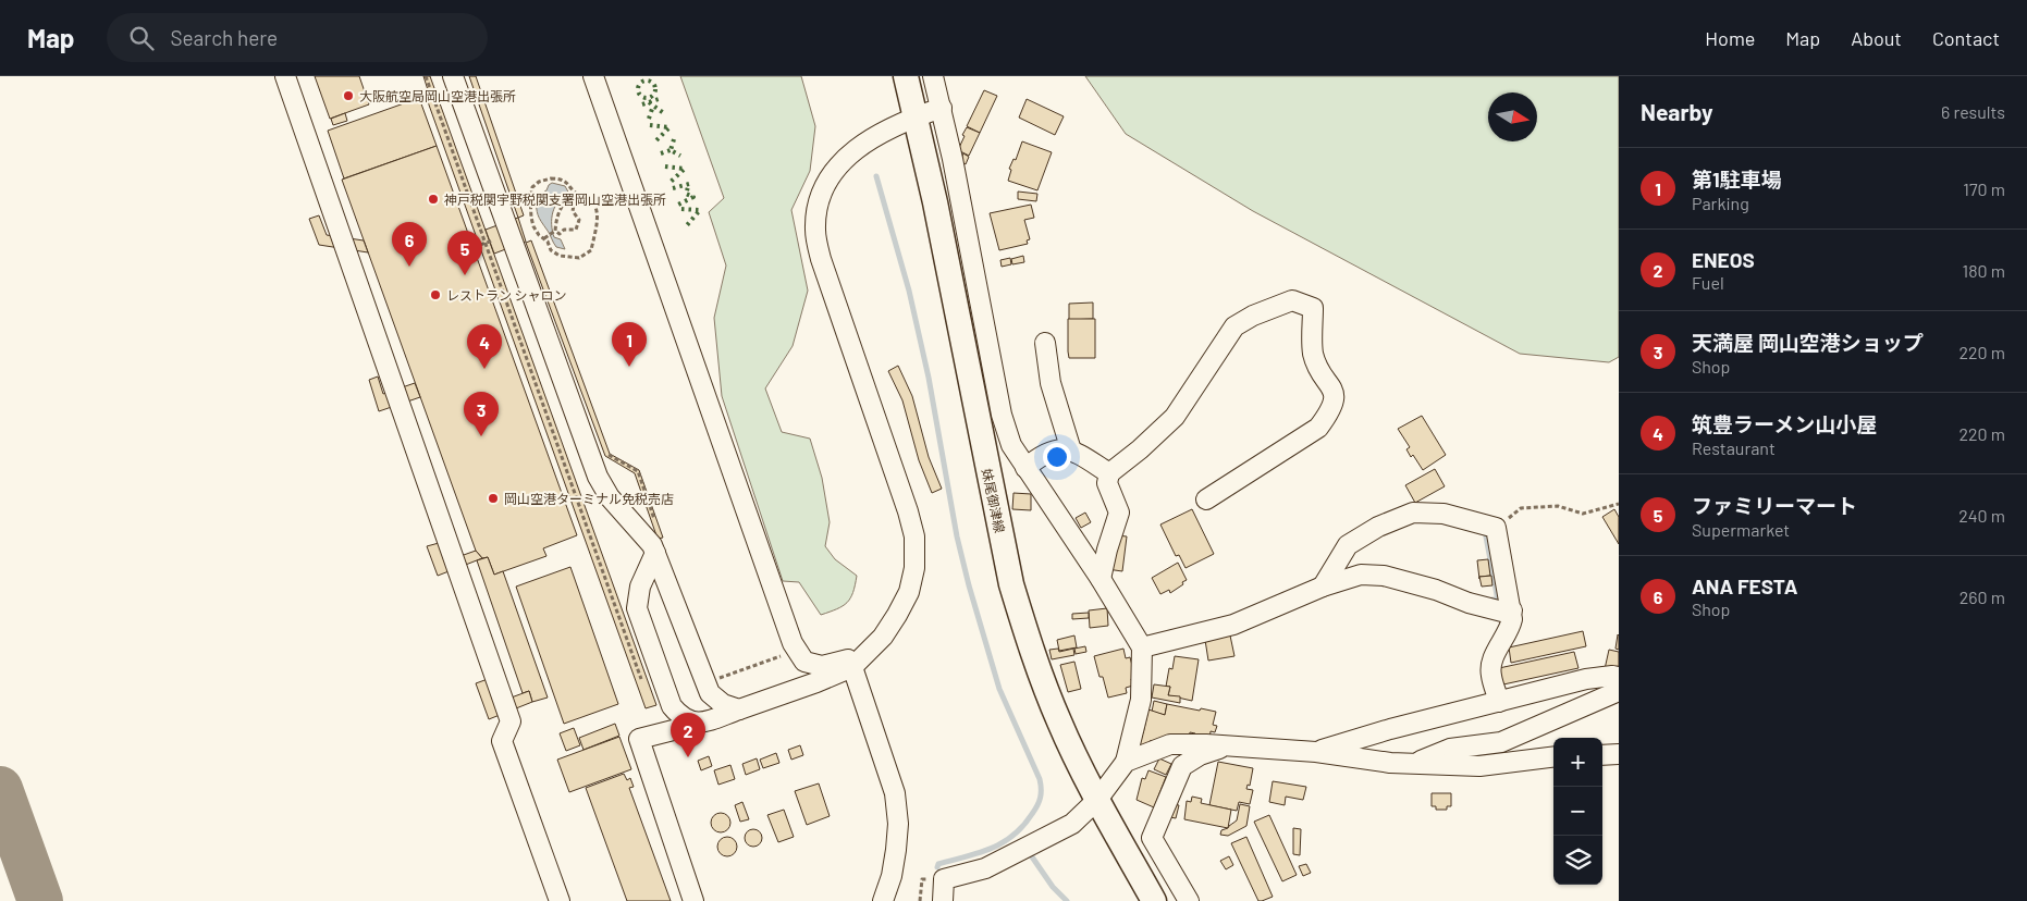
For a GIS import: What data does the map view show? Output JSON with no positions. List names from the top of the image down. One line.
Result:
{"streets":{"main road":["妹尾御津線"]},"places":["大阪航空局岡山空港出張所","神戸税関宇野税関支署岡山空港出張所","レストラン シャロン","岡山空港ターミナル免税売店"],"north":"right","page":{"header":"Map","search":"Search here","nav":["Home","Map","About","Contact"],"heading":["Nearby","6 results"],"list":[{"mark":"1","name":"第1駐車場","note":"Parking","value":"170 m"},{"mark":"2","name":"ENEOS","note":"Fuel","value":"180 m"},{"mark":"3","name":"天満屋 岡山空港ショップ","note":"Shop","value":"220 m"},{"mark":"4","name":"筑豊ラーメン山小屋","note":"Restaurant","value":"220 m"},{"mark":"5","name":"ファミリーマート","note":"Supermarket","value":"240 m"},{"mark":"6","name":"ANA FESTA","note":"Shop","value":"260 m"}],"pins":["6","5","1","4","3","2"],"map_buttons":["+","−"]}}
